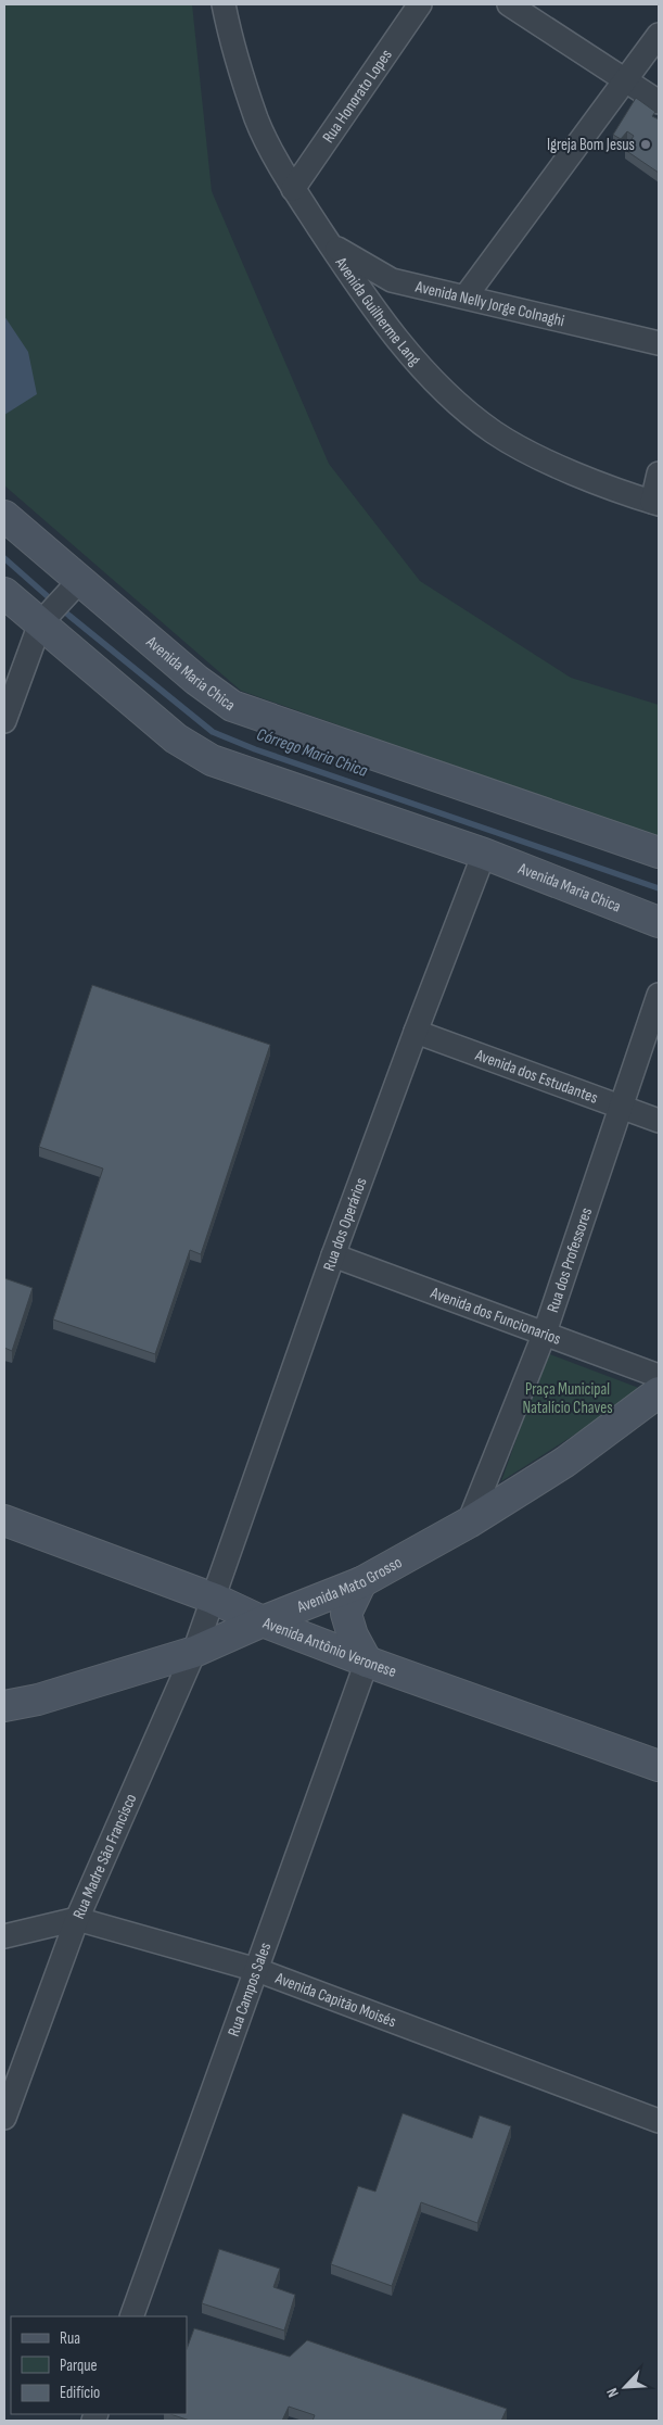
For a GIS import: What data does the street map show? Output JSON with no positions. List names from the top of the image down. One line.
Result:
{"streets":{"street":["Rua Honorato Lopes","Avenida Nelly Jorge Colnaghi","Avenida Guilherme Lang","Avenida Maria Chica","Avenida dos Estudantes","Rua dos Operários","Rua dos Professores","Avenida dos Funcionarios","Avenida Mato Grosso","Avenida Antônio Veronese","Rua Madre São Francisco","Rua Campos Sales","Avenida Capitão Moisés"]},"crossings":[["Rua Honorato Lopes","Avenida Guilherme Lang"],["Avenida Nelly Jorge Colnaghi","Avenida Guilherme Lang"],["Avenida Maria Chica","Rua dos Operários"],["Avenida dos Estudantes","Rua dos Operários"],["Avenida dos Estudantes","Rua dos Professores"],["Rua dos Operários","Avenida dos Funcionarios"],["Rua dos Operários","Avenida Antônio Veronese"],["Rua dos Operários","Rua Madre São Francisco"],["Rua dos Professores","Avenida dos Funcionarios"],["Rua dos Professores","Avenida Mato Grosso"],["Avenida Mato Grosso","Avenida Antônio Veronese"],["Avenida Mato Grosso","Rua Madre São Francisco"],["Avenida Antônio Veronese","Rua Madre São Francisco"],["Avenida Antônio Veronese","Rua Campos Sales"],["Rua Madre São Francisco","Avenida Capitão Moisés"],["Rua Campos Sales","Avenida Capitão Moisés"]],"water":["Córrego Maria Chica"],"parks":["Praça Municipal Natalício Chaves"],"places":["Igreja Bom Jesus"],"legend":["Rua","Parque","Edifício"],"north":"bottom left"}
